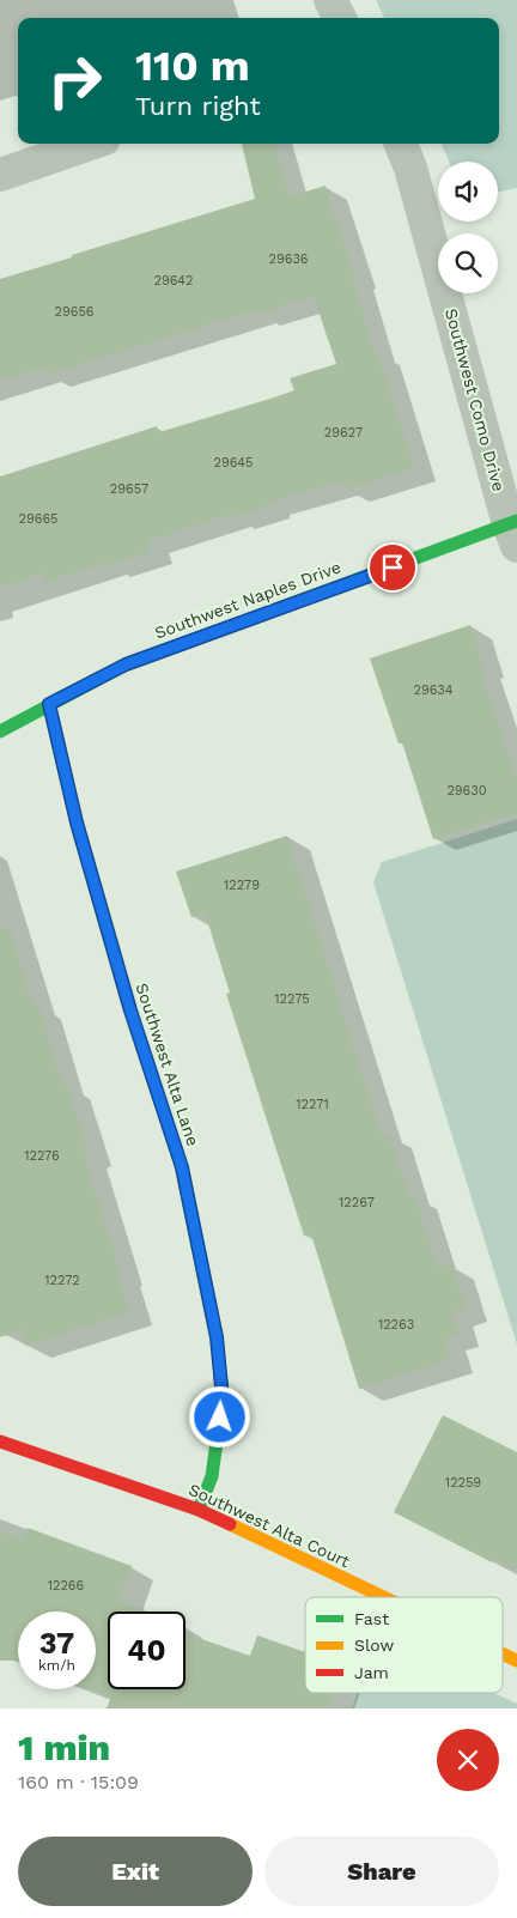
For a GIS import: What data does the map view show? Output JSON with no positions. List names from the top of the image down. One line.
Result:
{"streets":{"street":["Southwest Como Drive","Southwest Naples Drive","Southwest Alta Lane","Southwest Alta Court"]},"crossings":[["Southwest Como Drive","Southwest Naples Drive"],["Southwest Naples Drive","Southwest Alta Lane"],["Southwest Alta Lane","Southwest Alta Court"]],"house_numbers":["29636","29642","29656","29627","29645","29657","29665","29634","29630","12279","12275","12271","12276","12267","12272","12263","12259","12266"],"legend":["Fast","Slow","Jam"],"page":{"turn":["110 m","Turn right"],"speed":"37 km/h","limit":"40","heading":["1 min","160 m · 15:09"],"buttons":["Exit","Share"]}}
